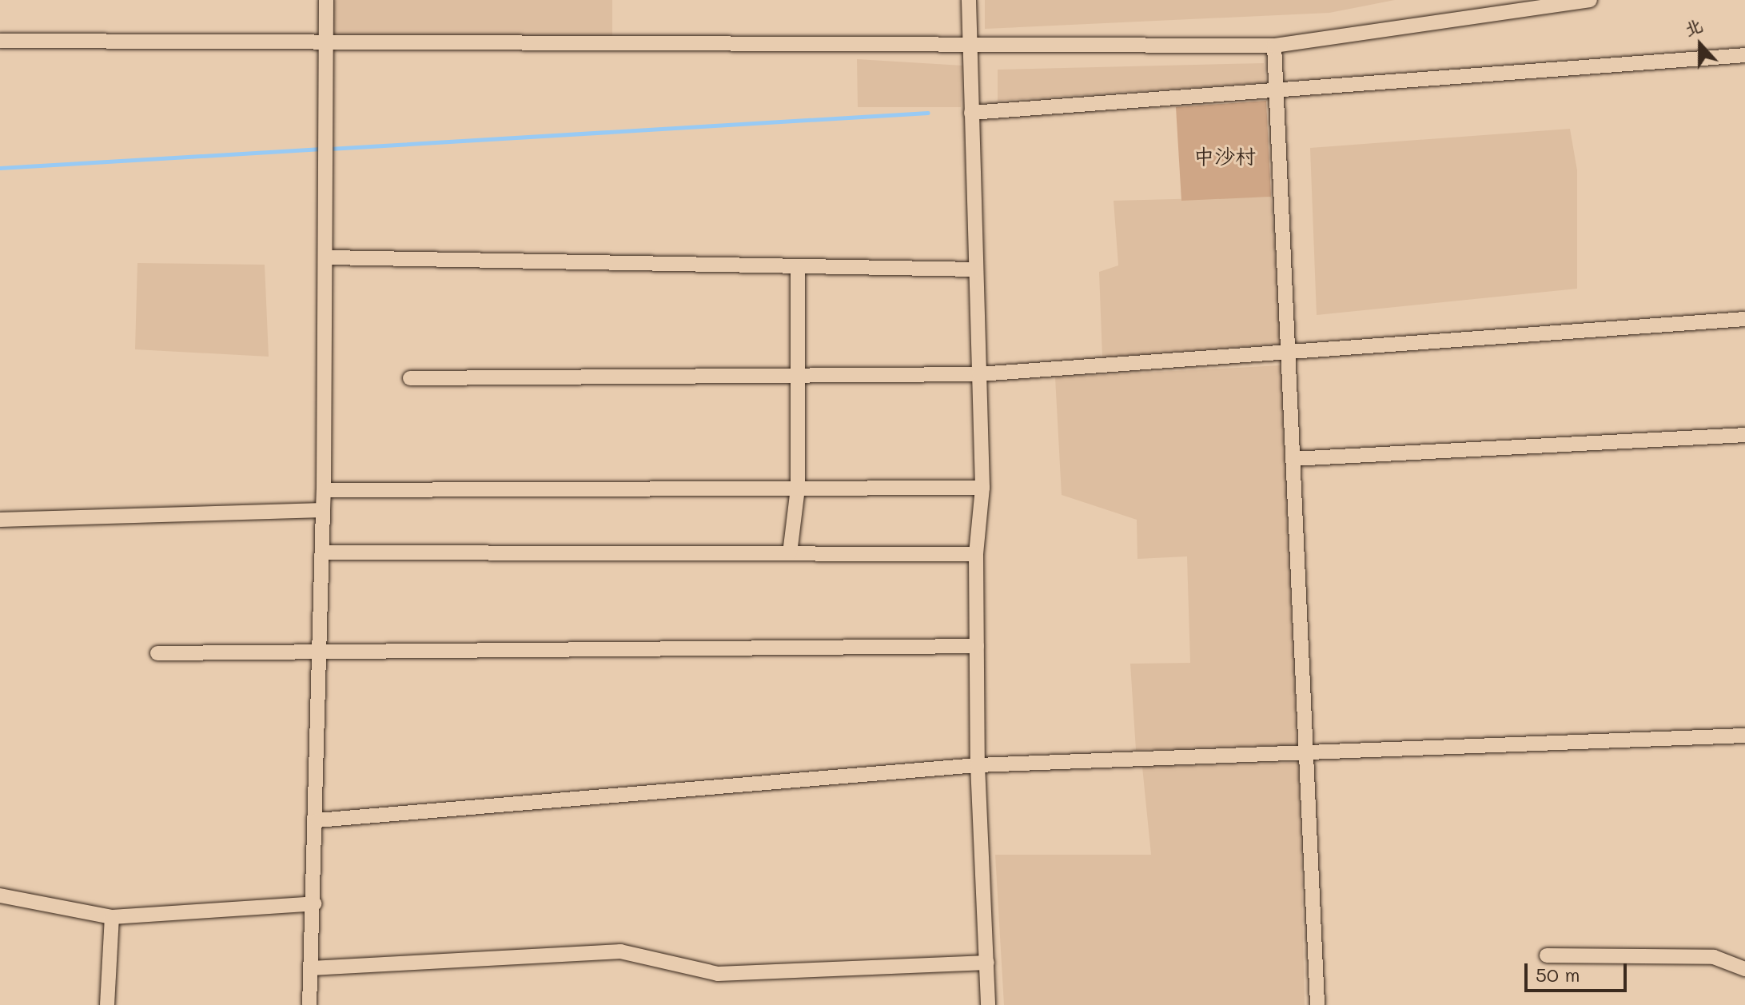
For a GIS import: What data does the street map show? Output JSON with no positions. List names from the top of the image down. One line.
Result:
{"districts":["中沙村"],"scale_bar":"50 m","north":"top"}
